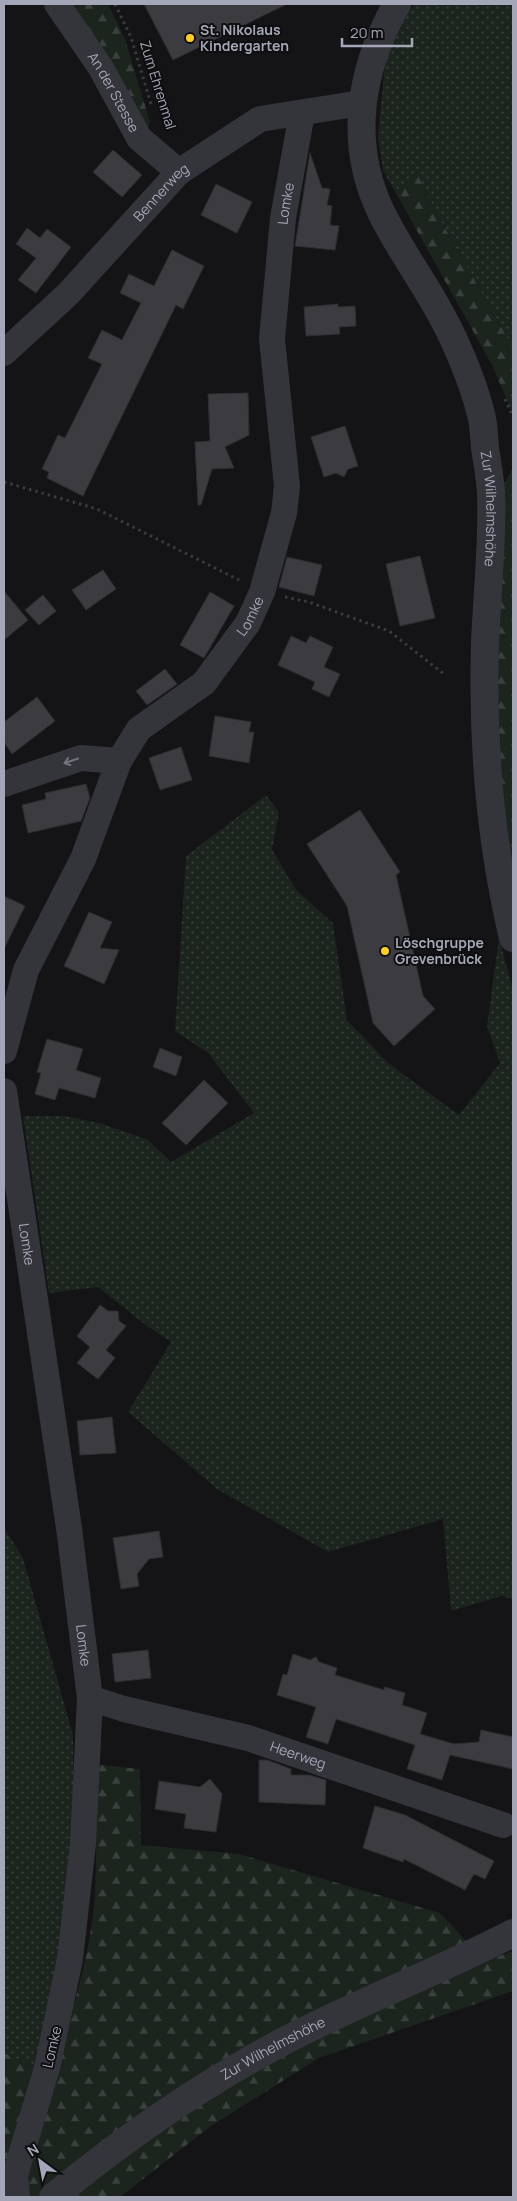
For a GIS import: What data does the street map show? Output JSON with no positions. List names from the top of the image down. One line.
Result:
{"streets":{"street":["An der Stesse","Bennerweg","Lomke","Zur Wilhelmshöhe","Heerweg"],"path":["Zum Ehrenmal"]},"crossings":[["An der Stesse","Bennerweg"],["Bennerweg","Lomke"],["Bennerweg","Zur Wilhelmshöhe"],["Lomke","Heerweg"]],"places":["St. Nikolaus Kindergarten","Löschgruppe Grevenbrück"],"scale_bar":"20 m","north":"top left"}
